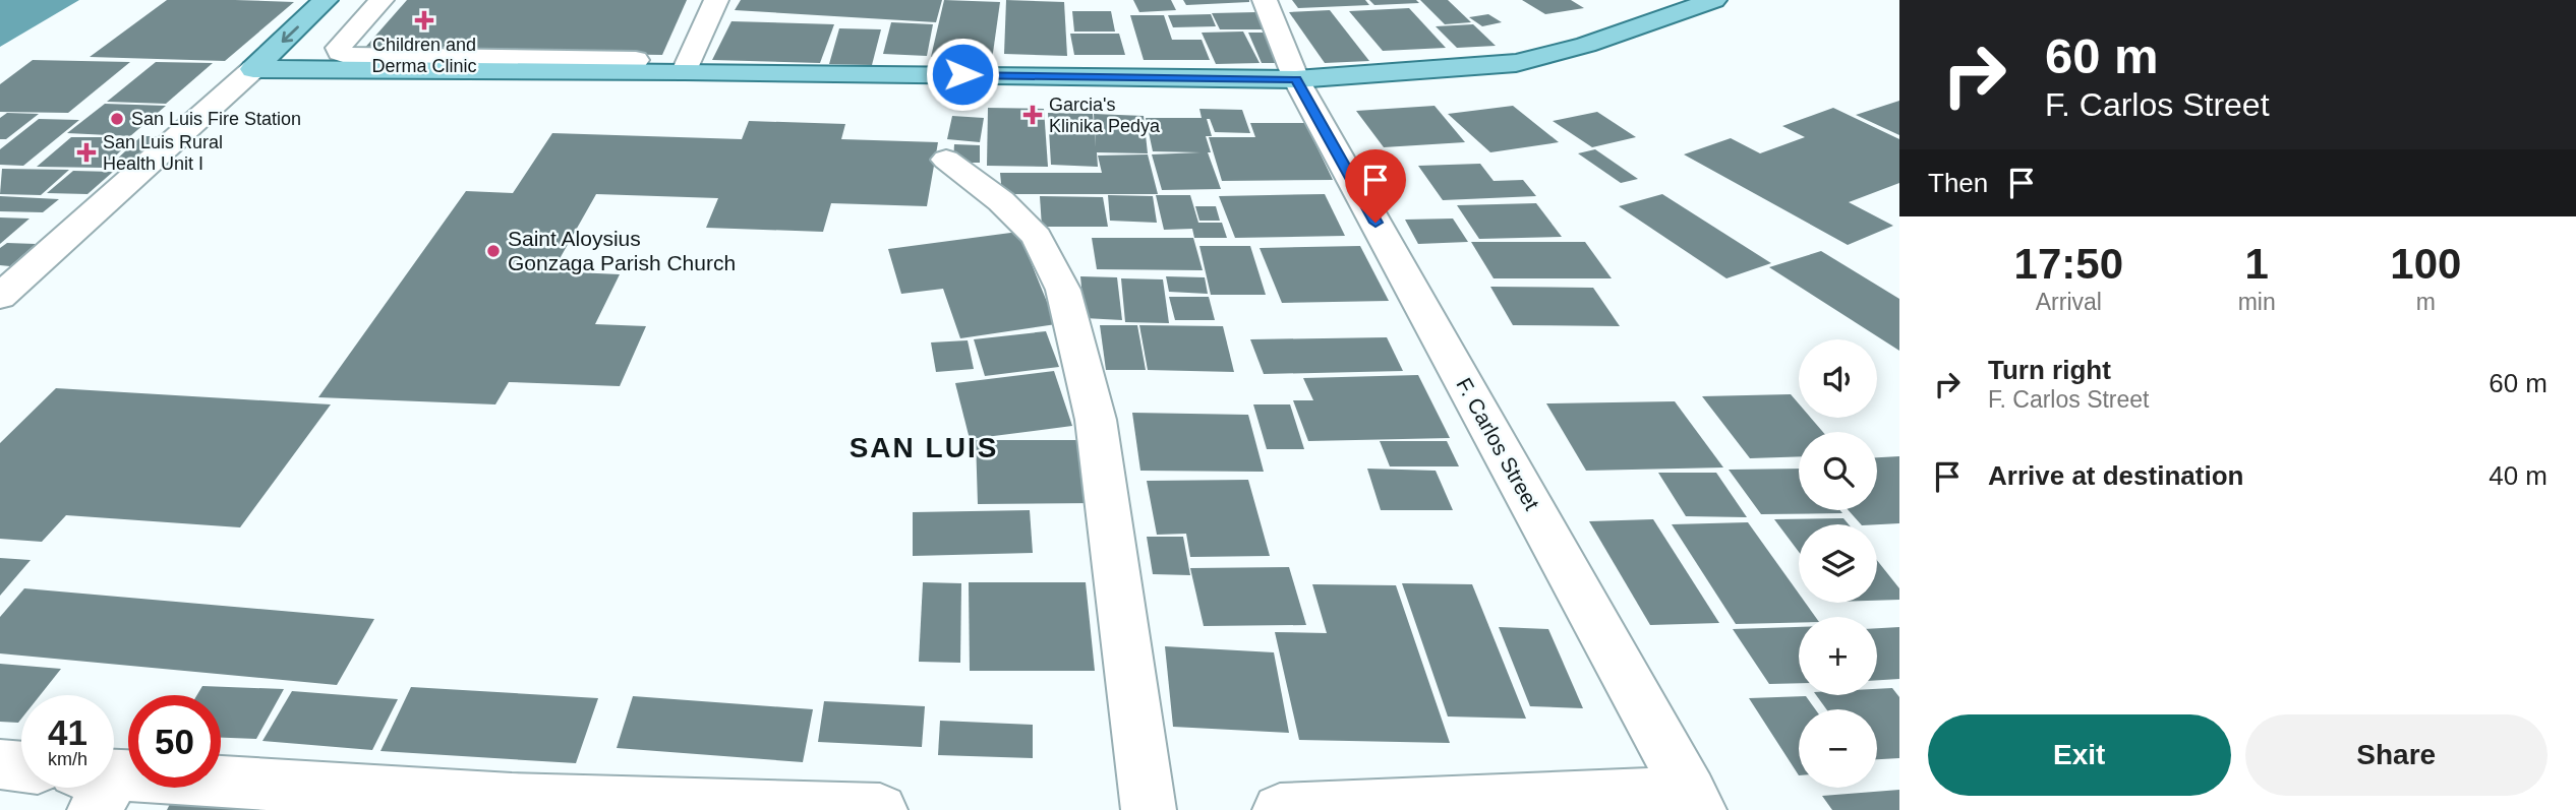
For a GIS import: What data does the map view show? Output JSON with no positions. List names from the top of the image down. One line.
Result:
{"streets":{"street":["F. Carlos Street"]},"districts":["SAN LUIS"],"places":{"health":["Children and Derma Clinic","Garcia's Klinika Pedya","San Luis Rural Health Unit I"],"other":["San Luis Fire Station","Saint Aloysius Gonzaga Parish Church"]},"page":{"turn":["60 m","F. Carlos Street"],"then":"Then","eta":["17:50","Arrival","1","min","100","m"],"list":[{"name":"Turn right","note":"F. Carlos Street","value":"60 m"},{"name":"Arrive at destination","value":"40 m"}],"map_buttons":["+","−"],"speed":"41 km/h","limit":"50","buttons":["Exit","Share"]}}
